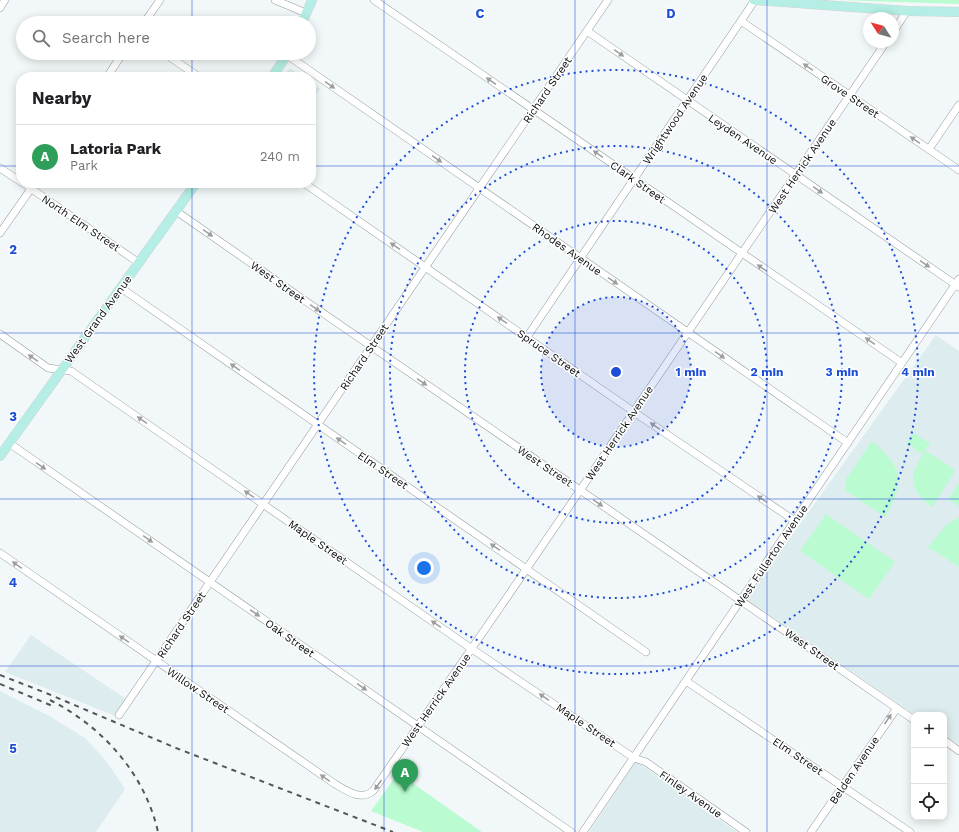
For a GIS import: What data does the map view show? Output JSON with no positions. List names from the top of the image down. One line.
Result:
{"streets":{"main road":["West Grand Avenue"],"street":["Richard Street","Grove Street","Wrightwood Avenue","Leyden Avenue","West Herrick Avenue","Clark Street","North Elm Street","Rhodes Avenue","West Street","Spruce Street","Elm Street","Maple Street","West Fullerton Avenue","Oak Street","Willow Street","Belden Avenue","Finley Avenue"]},"crossings":[["Richard Street","Leyden Avenue"],["Richard Street","Clark Street"],["Richard Street","Rhodes Avenue"],["Richard Street","West Street"],["Richard Street","Spruce Street"],["Richard Street","Elm Street"],["Richard Street","Maple Street"],["Richard Street","Oak Street"],["Richard Street","Willow Street"],["Grove Street","Wrightwood Avenue"],["Grove Street","West Herrick Avenue"],["Wrightwood Avenue","Leyden Avenue"],["Wrightwood Avenue","Clark Street"],["Wrightwood Avenue","Rhodes Avenue"],["Wrightwood Avenue","Spruce Street"],["Leyden Avenue","West Herrick Avenue"],["Leyden Avenue","West Fullerton Avenue"],["West Herrick Avenue","Clark Street"],["West Herrick Avenue","Rhodes Avenue"],["West Herrick Avenue","West Street"],["West Herrick Avenue","Spruce Street"],["West Herrick Avenue","Elm Street"],["West Herrick Avenue","Maple Street"],["West Herrick Avenue","Oak Street"],["West Herrick Avenue","Willow Street"],["Clark Street","West Fullerton Avenue"],["North Elm Street","West Grand Avenue"],["Rhodes Avenue","West Fullerton Avenue"],["West Street","West Grand Avenue"],["West Street","West Fullerton Avenue"],["West Street","Belden Avenue"],["West Grand Avenue","Elm Street"],["West Grand Avenue","Maple Street"],["West Grand Avenue","Oak Street"],["Spruce Street","West Fullerton Avenue"],["Elm Street","West Fullerton Avenue"],["Elm Street","Belden Avenue"],["Maple Street","West Fullerton Avenue"],["Maple Street","Finley Avenue"],["West Fullerton Avenue","Finley Avenue"]],"one_way":["Grove Street","Leyden Avenue","Clark Street","Rhodes Avenue","West Street","Spruce Street","Elm Street","Maple Street","Oak Street","Willow Street","Belden Avenue"],"north":"top left","page":{"search":"Search here","heading":"Nearby","list":[{"mark":"A","name":"Latoria Park","note":"Park","value":"240 m"}],"map_buttons":["+","−"],"pins":"A"},"grid":{"columns":["C","D"],"rows":["2","3","4","5"]},"rings":["1 min","2 min","3 min","4 min"]}
